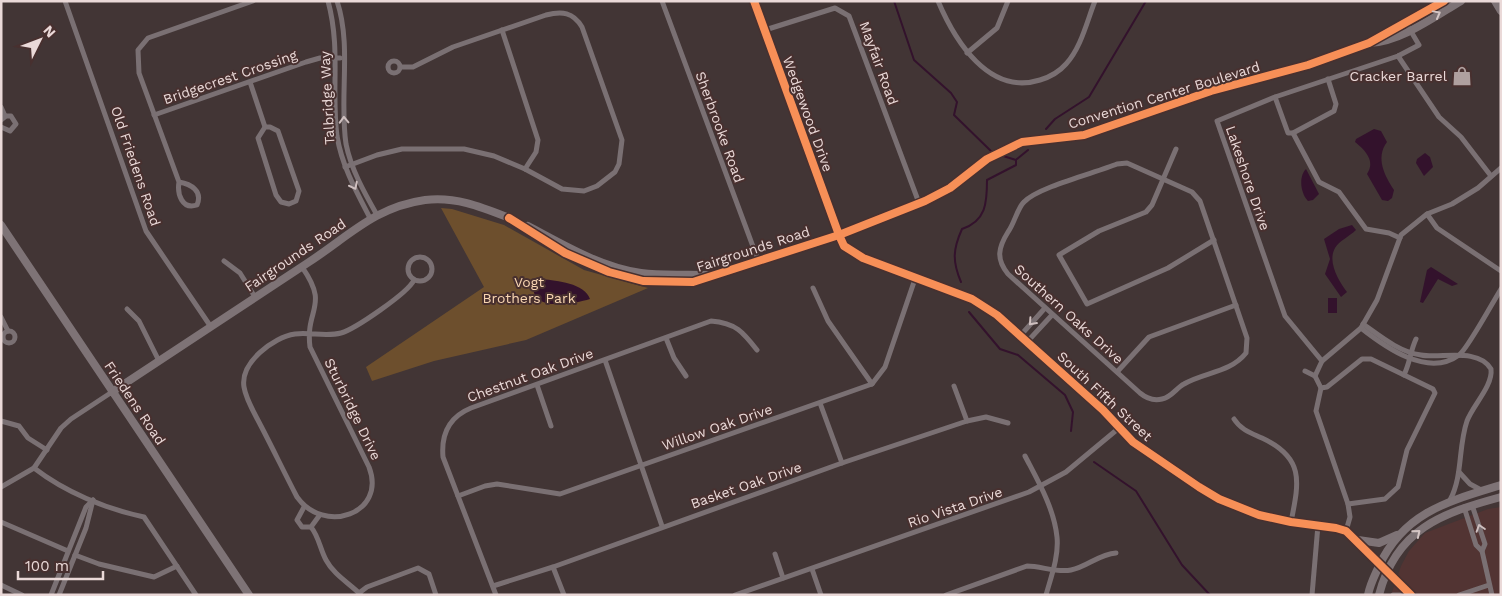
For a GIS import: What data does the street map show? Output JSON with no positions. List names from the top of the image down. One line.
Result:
{"streets":{"street":["Mayfair Road","Bridgecrest Crossing","Convention Center Boulevard","Talbridge Way","Wedgewood Drive","Sherbrooke Road","Old Friedens Road","Lakeshore Drive","Fairgrounds Road","Southern Oaks Drive","Chestnut Oak Drive","South Fifth Street","Friedens Road","Sturbridge Drive","Willow Oak Drive","Basket Oak Drive","Rio Vista Drive"]},"crossings":[["Mayfair Road","Convention Center Boulevard"],["Mayfair Road","Wedgewood Drive"],["Bridgecrest Crossing","Talbridge Way"],["Convention Center Boulevard","Wedgewood Drive"],["Convention Center Boulevard","Lakeshore Drive"],["Convention Center Boulevard","Fairgrounds Road"],["Convention Center Boulevard","South Fifth Street"],["Talbridge Way","Fairgrounds Road"],["Wedgewood Drive","Fairgrounds Road"],["Wedgewood Drive","South Fifth Street"],["Sherbrooke Road","Fairgrounds Road"],["Old Friedens Road","Fairgrounds Road"],["Fairgrounds Road","South Fifth Street"],["Fairgrounds Road","Friedens Road"],["Fairgrounds Road","Sturbridge Drive"],["Chestnut Oak Drive","Willow Oak Drive"],["Chestnut Oak Drive","Basket Oak Drive"],["South Fifth Street","Rio Vista Drive"]],"parks":["Vogt Brothers Park"],"places":{"shop":["Cracker Barrel"]},"scale_bar":"100 m","north":"top right"}
